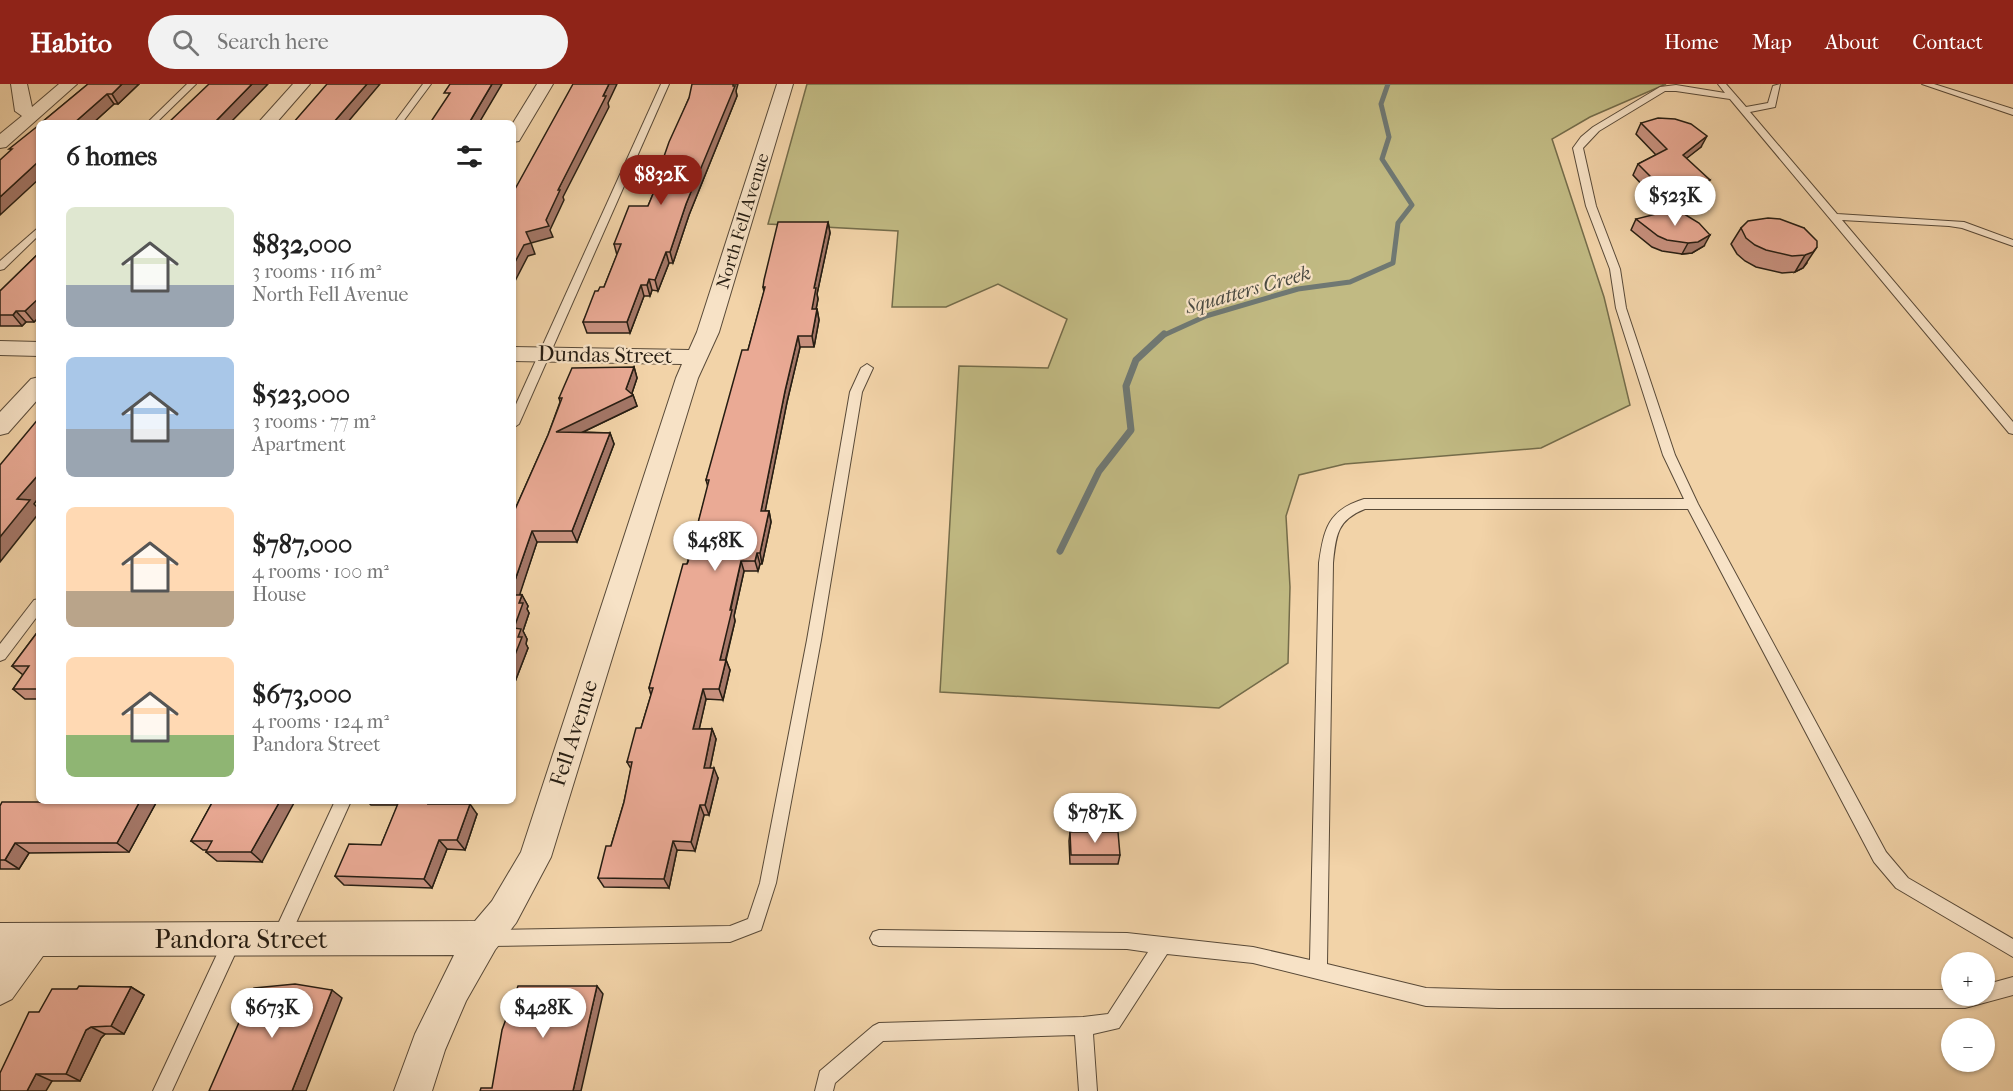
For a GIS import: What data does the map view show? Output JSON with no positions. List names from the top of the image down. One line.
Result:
{"streets":{"street":["North Fell Avenue","Dundas Street","Fell Avenue","Pandora Street"]},"crossings":[["North Fell Avenue","Dundas Street"],["North Fell Avenue","Fell Avenue"],["Dundas Street","Fell Avenue"],["Fell Avenue","Pandora Street"]],"water":["Squatters Creek"],"page":{"header":"Habito","search":"Search here","nav":["Home","Map","About","Contact"],"heading":"6 homes","price":["$832K","$523K","$458K","$787K","$673K","$428K"],"list":[{"name":"$832,000","note":"3 rooms · 116 m² · North Fell Avenue"},{"name":"$523,000","note":"3 rooms · 77 m² · Apartment"},{"name":"$787,000","note":"4 rooms · 100 m² · House"},{"name":"$673,000","note":"4 rooms · 124 m² · Pandora Street"}],"map_buttons":["+","−"]}}
